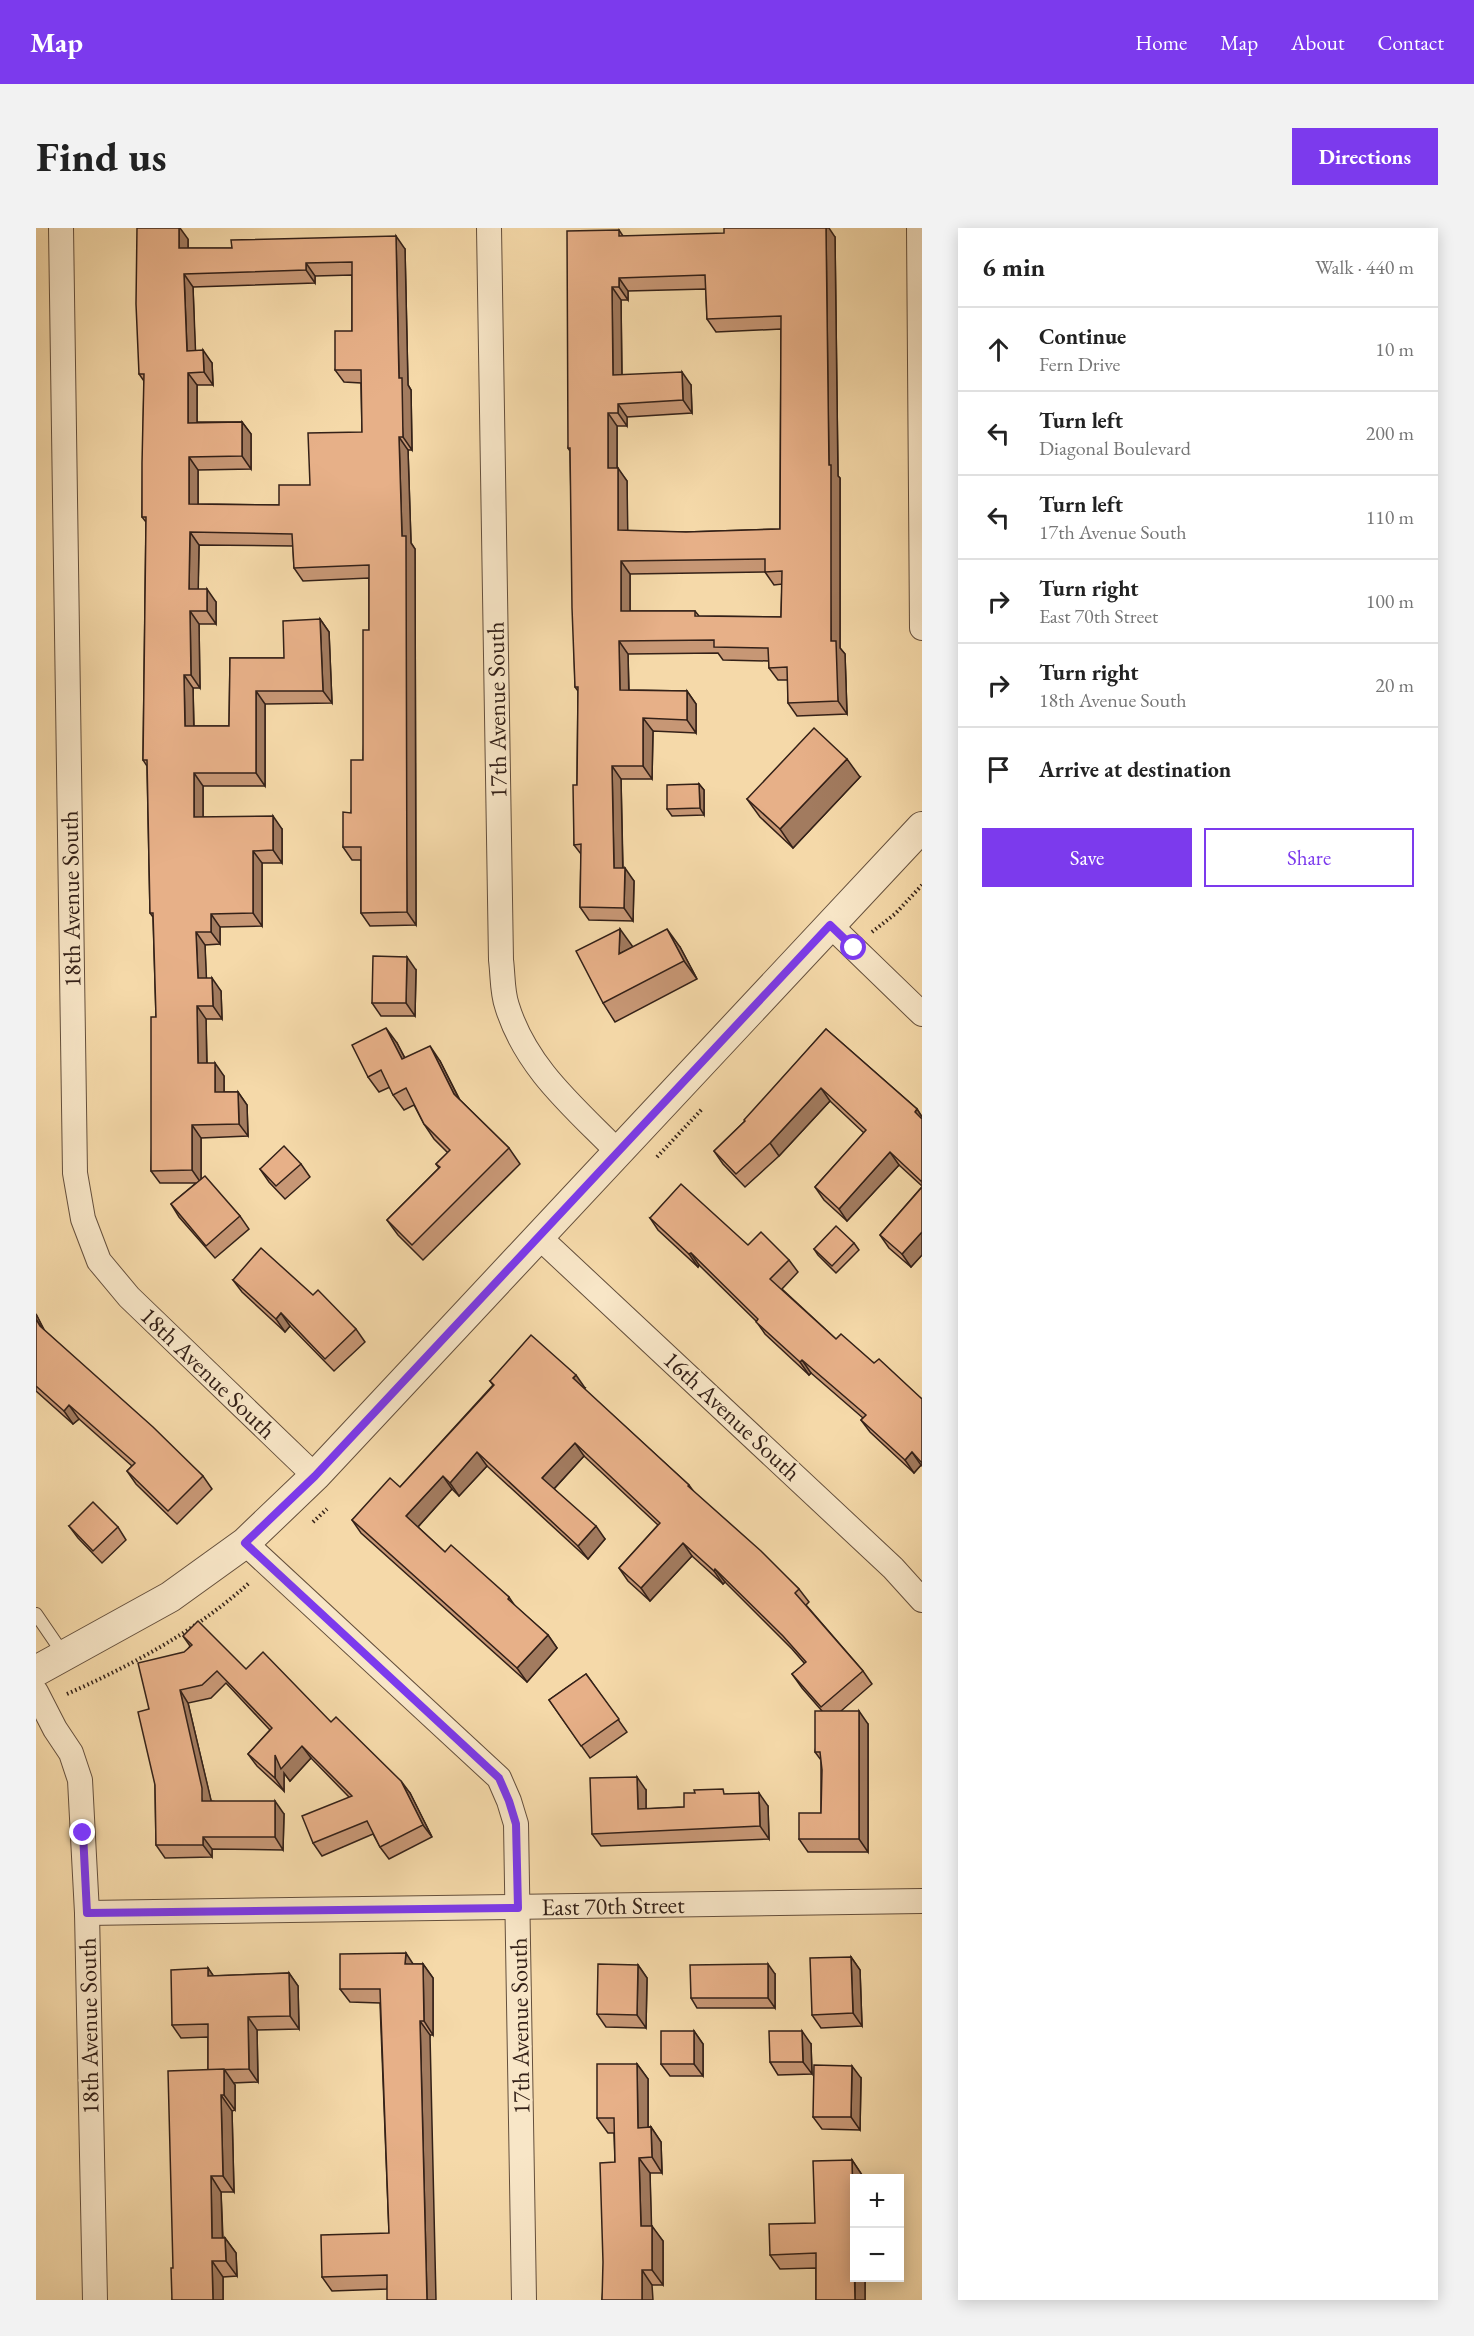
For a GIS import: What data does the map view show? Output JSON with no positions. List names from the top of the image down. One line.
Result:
{"streets":{"street":["17th Avenue South","18th Avenue South","16th Avenue South","East 70th Street"]},"crossings":[["17th Avenue South","East 70th Street"],["18th Avenue South","East 70th Street"]],"page":{"header":"Map","nav":["Home","Map","About","Contact"],"buttons":["Directions",["Save","Share"]],"title":"Find us","heading":["6 min","Walk · 440 m"],"list":[["Continue","Fern Drive","10 m"],["Turn left","Diagonal Boulevard","200 m"],["Turn left","17th Avenue South","110 m"],["Turn right","East 70th Street","100 m"],["Turn right","18th Avenue South","20 m"],"Arrive at destination"],"map_buttons":["+","−"]}}
